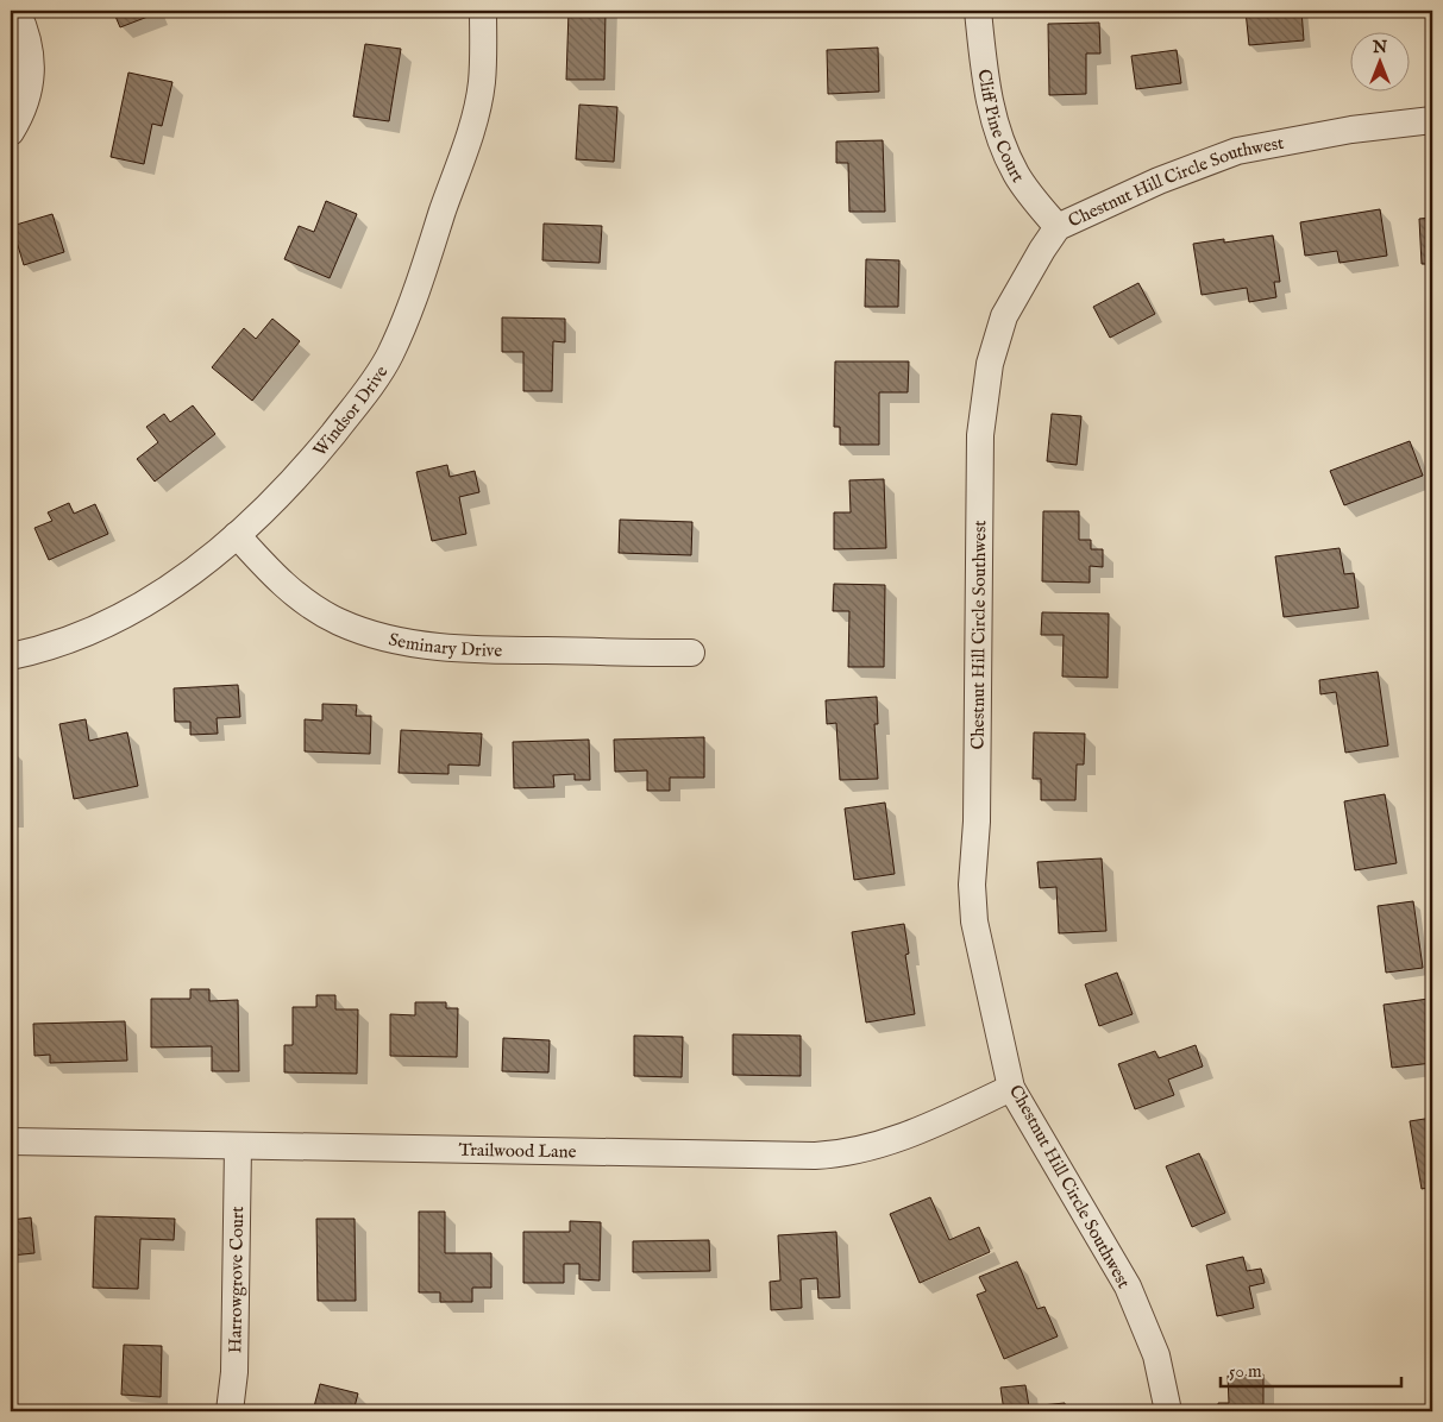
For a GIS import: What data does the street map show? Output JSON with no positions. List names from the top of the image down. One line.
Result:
{"streets":{"street":["Cliff Pine Court","Chestnut Hill Circle Southwest","Windsor Drive","Seminary Drive","Trailwood Lane","Harrowgrove Court"]},"crossings":[["Cliff Pine Court","Chestnut Hill Circle Southwest"],["Chestnut Hill Circle Southwest","Trailwood Lane"],["Windsor Drive","Seminary Drive"],["Trailwood Lane","Harrowgrove Court"]],"scale_bar":"50 m","north":"top"}
